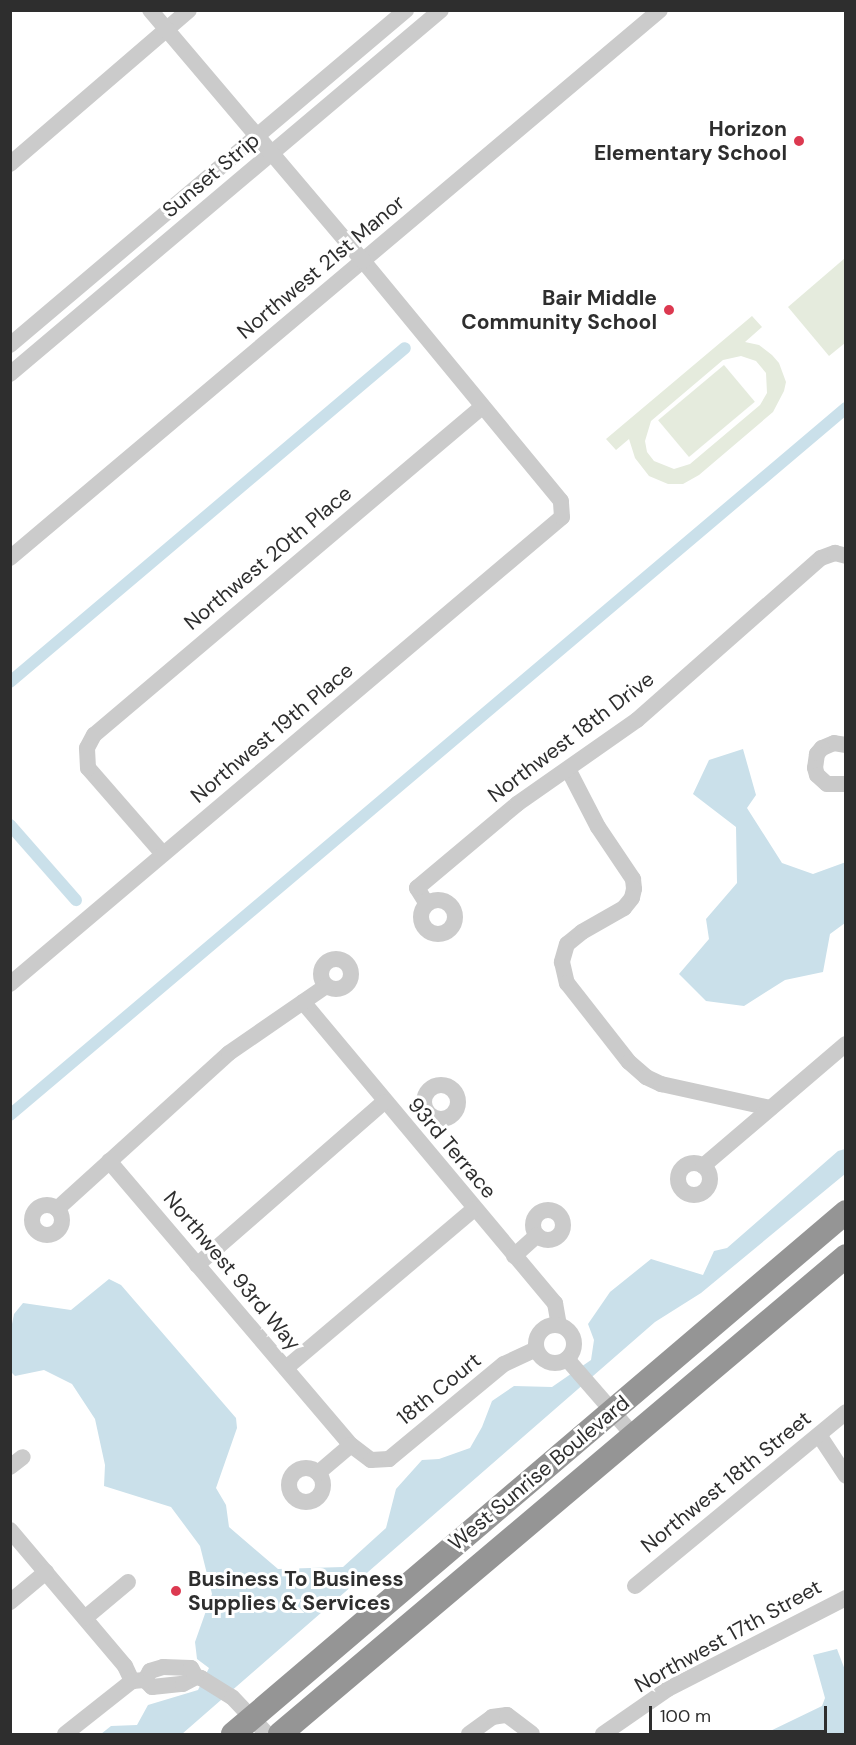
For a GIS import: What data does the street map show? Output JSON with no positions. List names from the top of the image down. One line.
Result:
{"streets":{"highway":["West Sunrise Boulevard"],"street":["Sunset Strip","Northwest 21st Manor","Northwest 20th Place","Northwest 19th Place","Northwest 18th Drive","93rd Terrace","Northwest 93rd Way","18th Court","Northwest 18th Street","Northwest 17th Street"]},"crossings":[["Northwest 20th Place","Northwest 19th Place"],["93rd Terrace","18th Court"],["Northwest 93rd Way","18th Court"]],"places":["Horizon Elementary School","Bair Middle Community School","Business To Business Supplies & Services"],"scale_bar":"100 m"}
